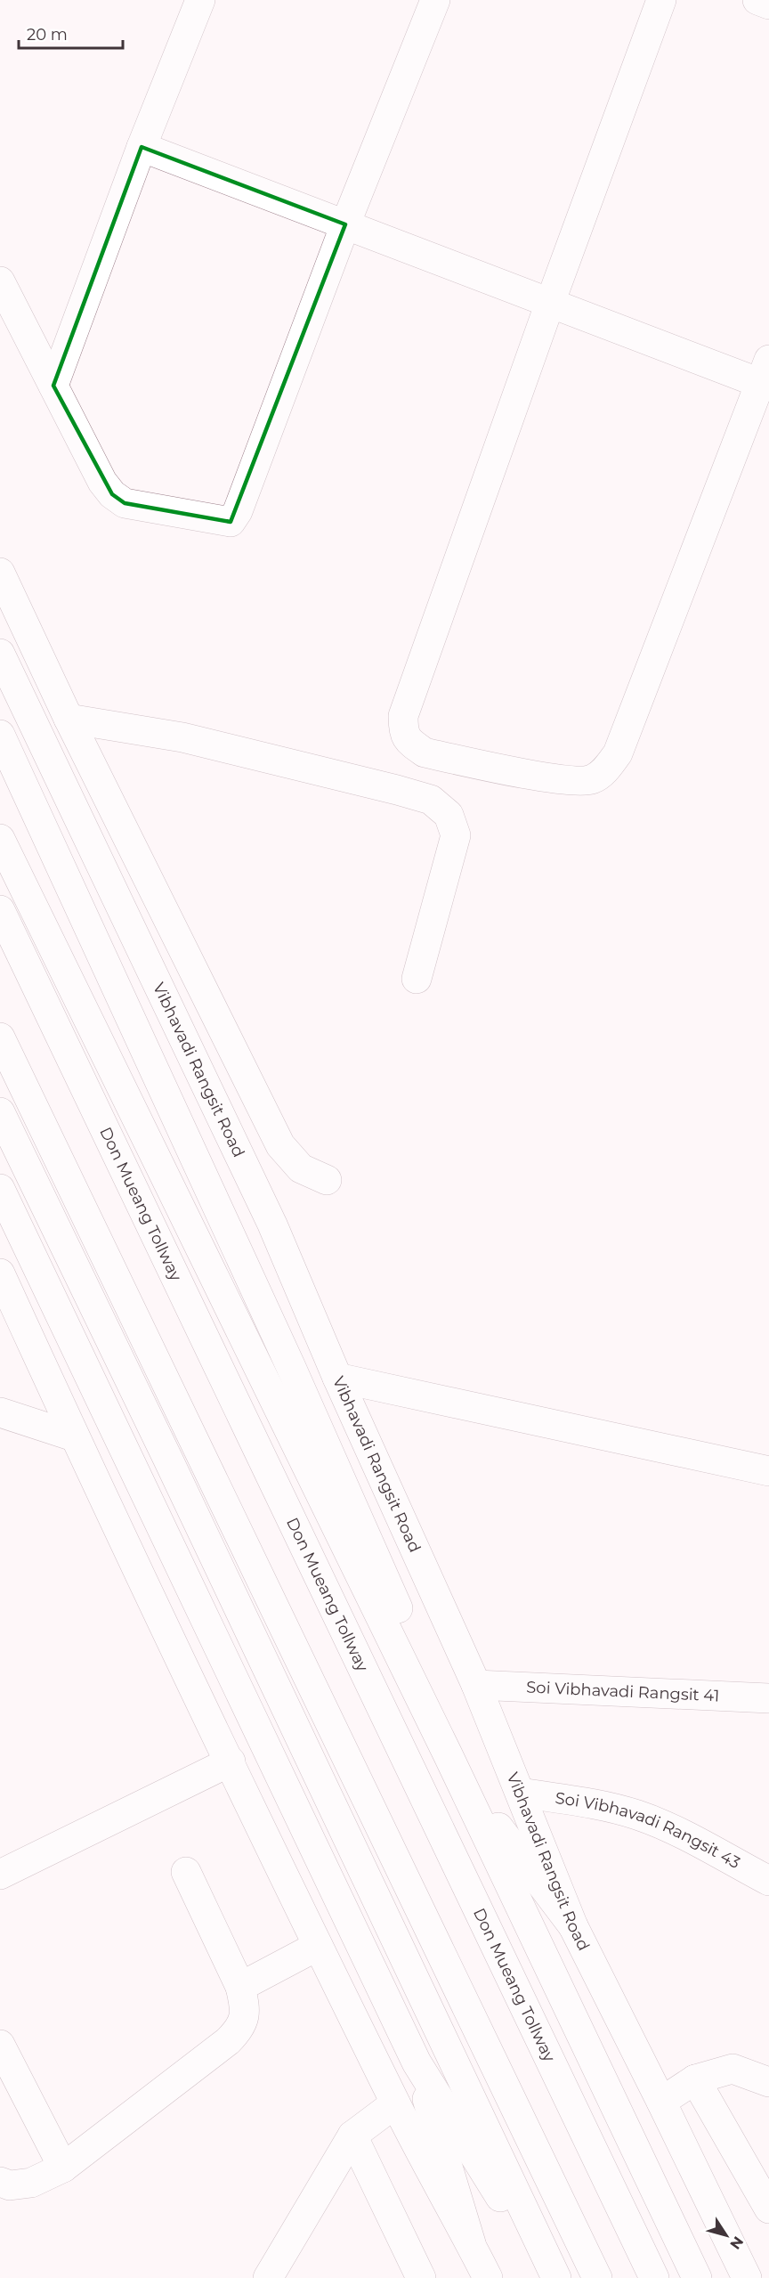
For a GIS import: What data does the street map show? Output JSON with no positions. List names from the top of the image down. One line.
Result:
{"streets":{"main road":["Vibhavadi Rangsit Road","Don Mueang Tollway","Soi Vibhavadi Rangsit 41","Soi Vibhavadi Rangsit 43"]},"crossings":[["Vibhavadi Rangsit Road","Soi Vibhavadi Rangsit 41"],["Vibhavadi Rangsit Road","Soi Vibhavadi Rangsit 43"]],"scale_bar":"20 m","north":"bottom right"}
